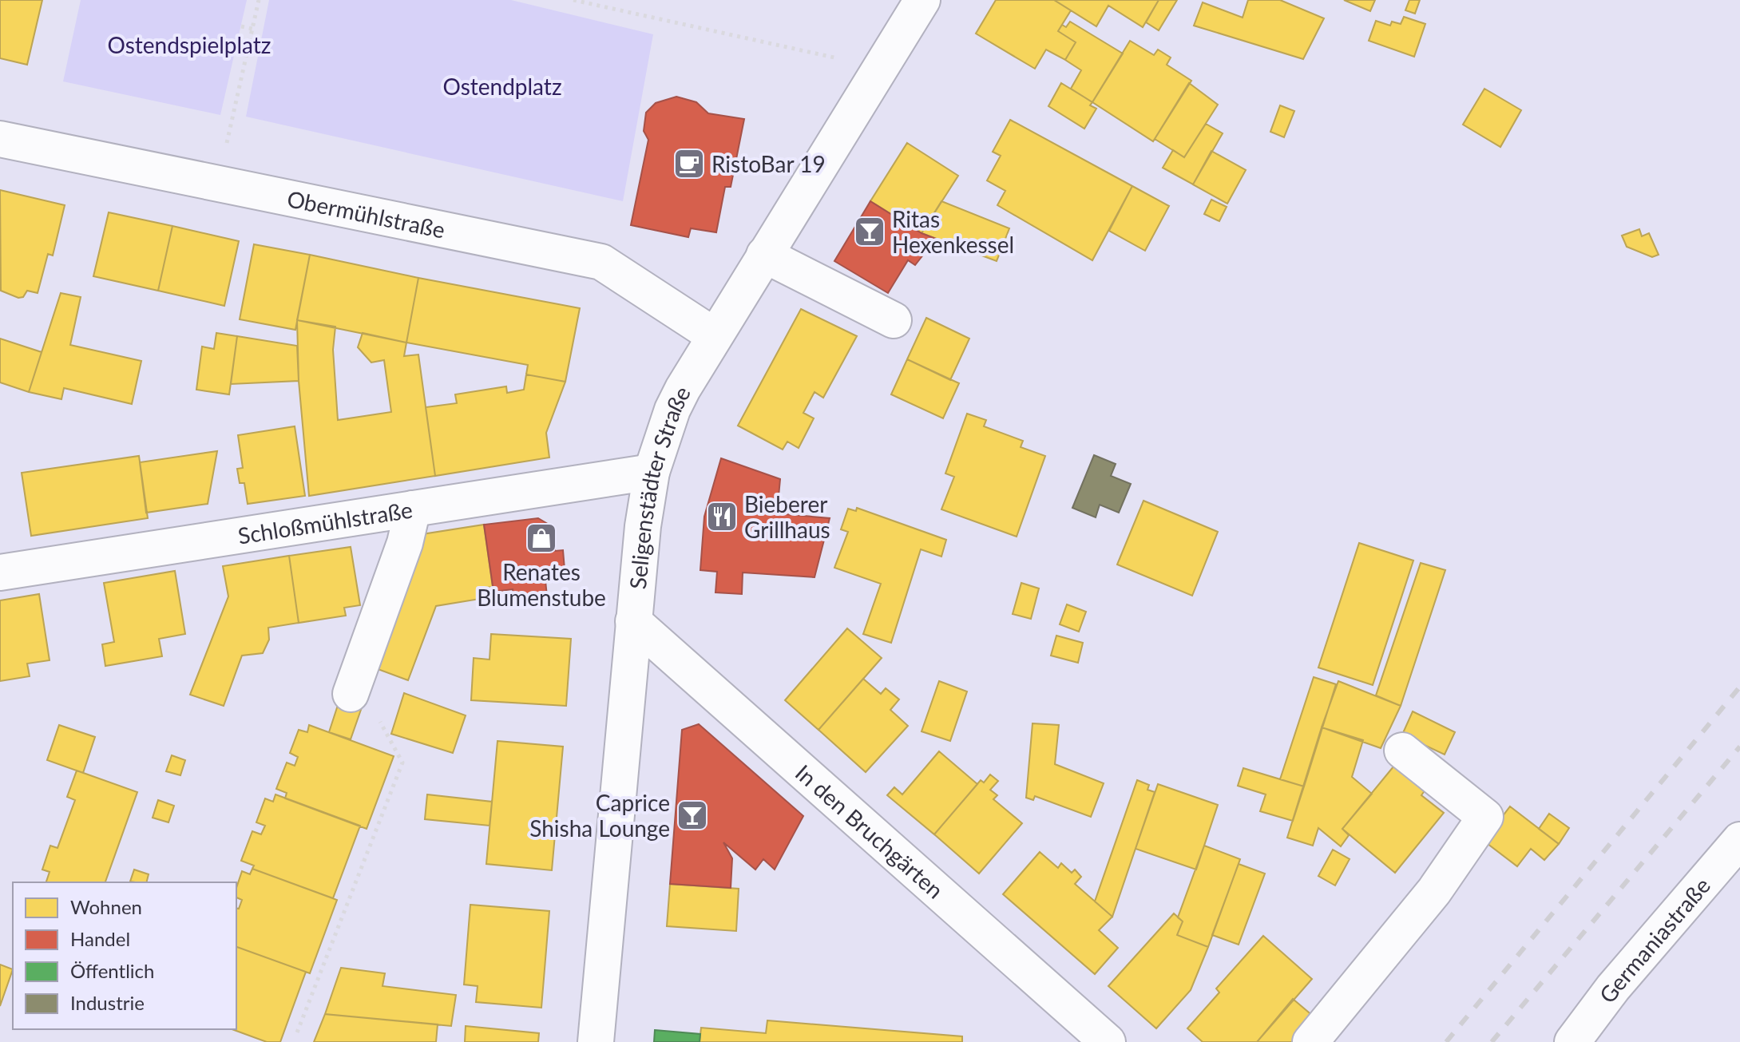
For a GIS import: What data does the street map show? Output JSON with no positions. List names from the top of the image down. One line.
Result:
{"streets":{"street":["Obermühlstraße","Seligenstädter Straße","Schloßmühlstraße","In den Bruchgärten","Germaniastraße"]},"crossings":[["Obermühlstraße","Seligenstädter Straße"],["Seligenstädter Straße","Schloßmühlstraße"],["Seligenstädter Straße","In den Bruchgärten"]],"parks":["Ostendspielplatz","Ostendplatz"],"places":{"cafe":["RistoBar 19"],"bar":["Ritas Hexenkessel","Caprice Shisha Lounge"],"restaurant":["Bieberer Grillhaus"],"shop":["Renates Blumenstube"]},"legend":["Wohnen","Handel","Öffentlich","Industrie"]}
